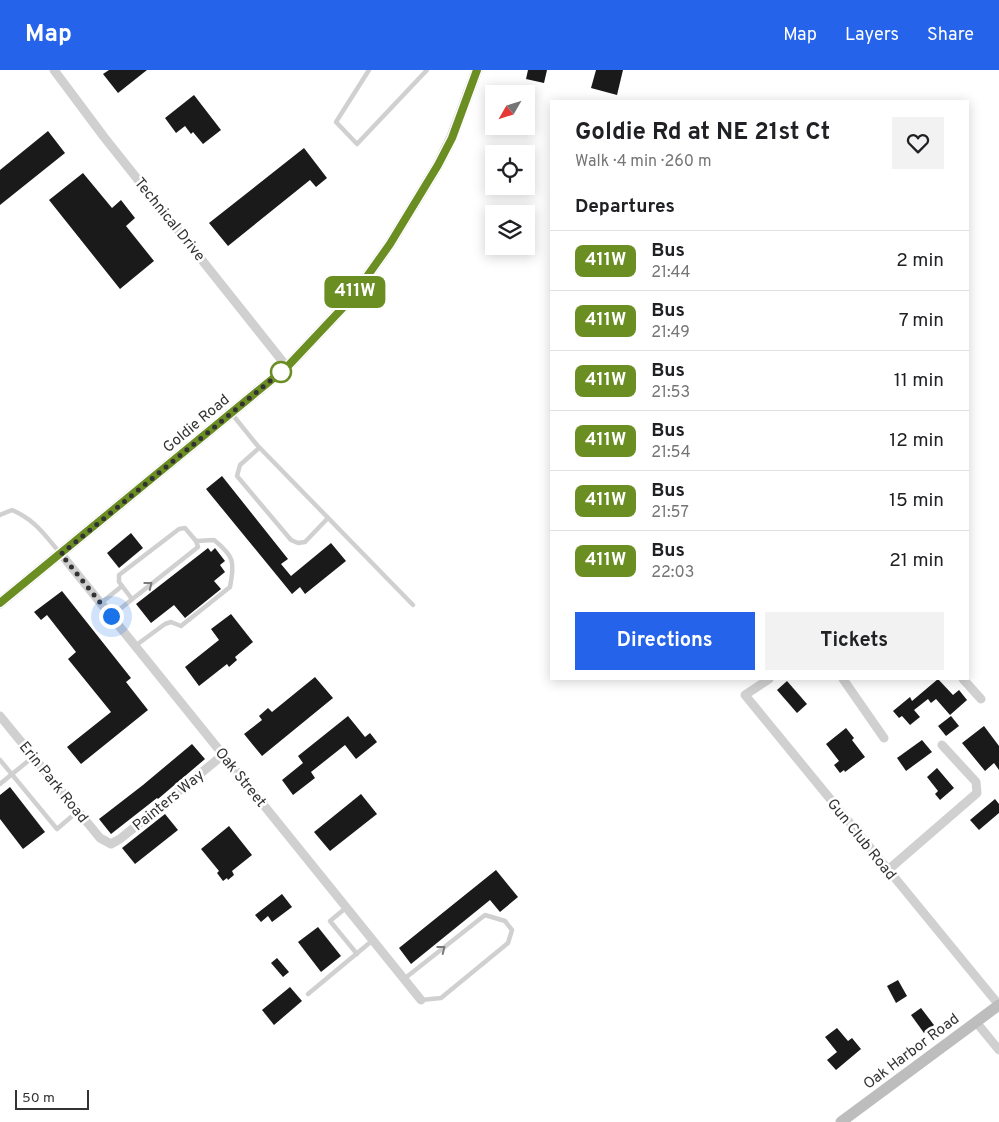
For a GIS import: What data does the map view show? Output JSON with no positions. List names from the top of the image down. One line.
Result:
{"streets":{"street":["Technical Drive","Goldie Road","Oak Street","Erin Park Road","Painters Way","Gun Club Road","Oak Harbor Road"]},"crossings":[["Technical Drive","Goldie Road"],["Goldie Road","Oak Street"],["Oak Street","Painters Way"],["Erin Park Road","Painters Way"],["Gun Club Road","Oak Harbor Road"]],"lines":["bus line 411W"],"scale_bar":"50 m","north":"bottom left","page":{"header":"Map","nav":["Map","Layers","Share"],"on_map":"411W","heading":[["Goldie Rd at NE 21st Ct","Walk · 4 min · 260 m"],"Departures"],"list":[{"mark":"411W","name":"Bus","note":"21:44","value":"2 min"},{"mark":"411W","name":"Bus","note":"21:49","value":"7 min"},{"mark":"411W","name":"Bus","note":"21:53","value":"11 min"},{"mark":"411W","name":"Bus","note":"21:54","value":"12 min"},{"mark":"411W","name":"Bus","note":"21:57","value":"15 min"},{"mark":"411W","name":"Bus","note":"22:03","value":"21 min"}],"buttons":["Directions","Tickets"],"scale":"50 m"}}
